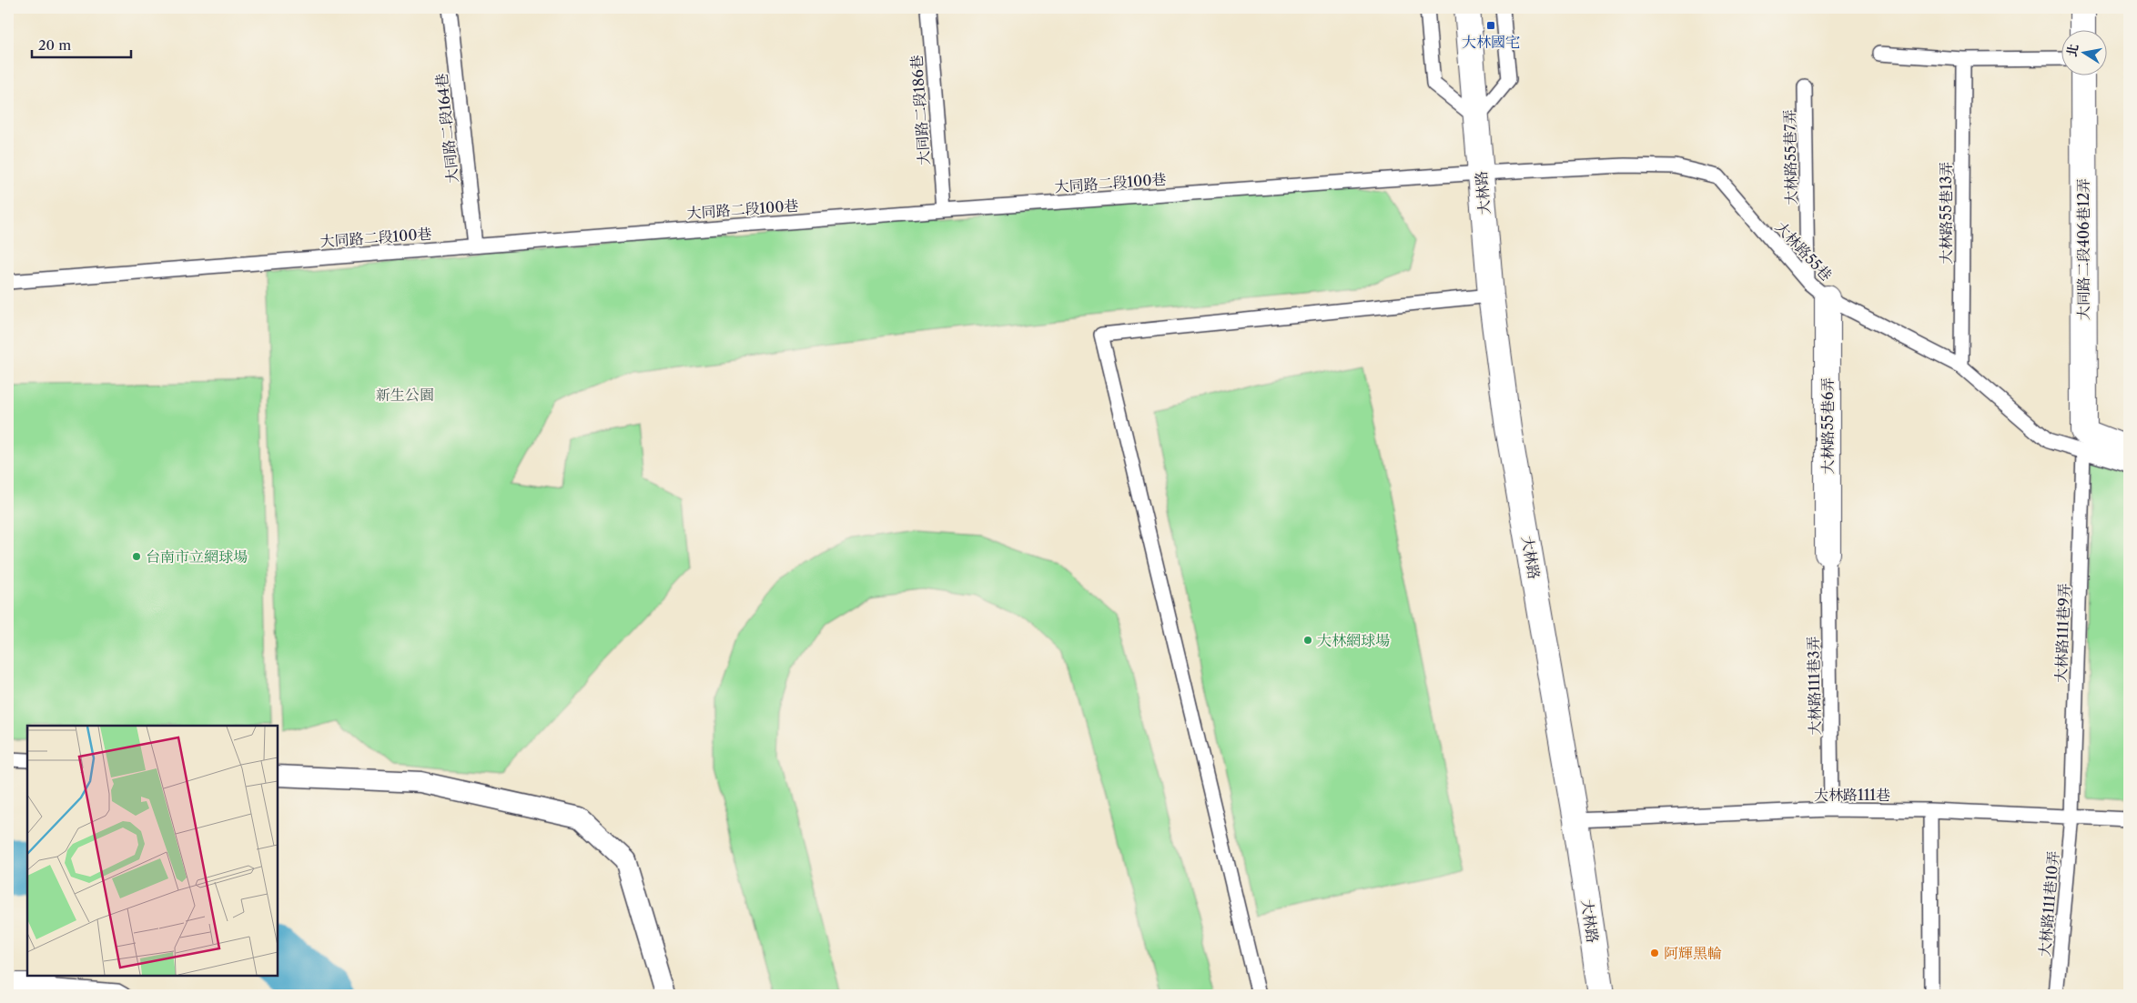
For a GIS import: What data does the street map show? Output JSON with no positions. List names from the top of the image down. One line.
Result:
{"streets":{"street":["大林路","大同路二段406巷12弄","大林路55巷6弄"],"lane":["大同路二段186巷","大同路二段164巷","大林路55巷7弄","大同路二段100巷","大林路55巷13弄","大林路55巷","大林路111巷9弄","大林路111巷3弄","大林路111巷","大林路111巷10弄"]},"crossings":[["大同路二段186巷","大同路二段100巷"],["大同路二段164巷","大同路二段100巷"],["大林路55巷7弄","大林路55巷"],["大同路二段100巷","大林路"],["大同路二段100巷","大林路55巷"],["大林路","大林路55巷"],["大林路","大林路111巷"],["大林路55巷13弄","大林路55巷"],["大同路二段406巷12弄","大林路55巷"],["大同路二段406巷12弄","大林路111巷9弄"],["大林路55巷","大林路55巷6弄"],["大林路55巷","大林路111巷9弄"],["大林路55巷6弄","大林路111巷3弄"],["大林路111巷9弄","大林路111巷"],["大林路111巷9弄","大林路111巷10弄"],["大林路111巷3弄","大林路111巷"],["大林路111巷","大林路111巷10弄"]],"parks":["新生公園"],"places":{"transit":["大林國宅"],"other":["台南市立網球場","大林網球場","阿輝黑輪"]},"scale_bar":"20 m","north":"left"}
